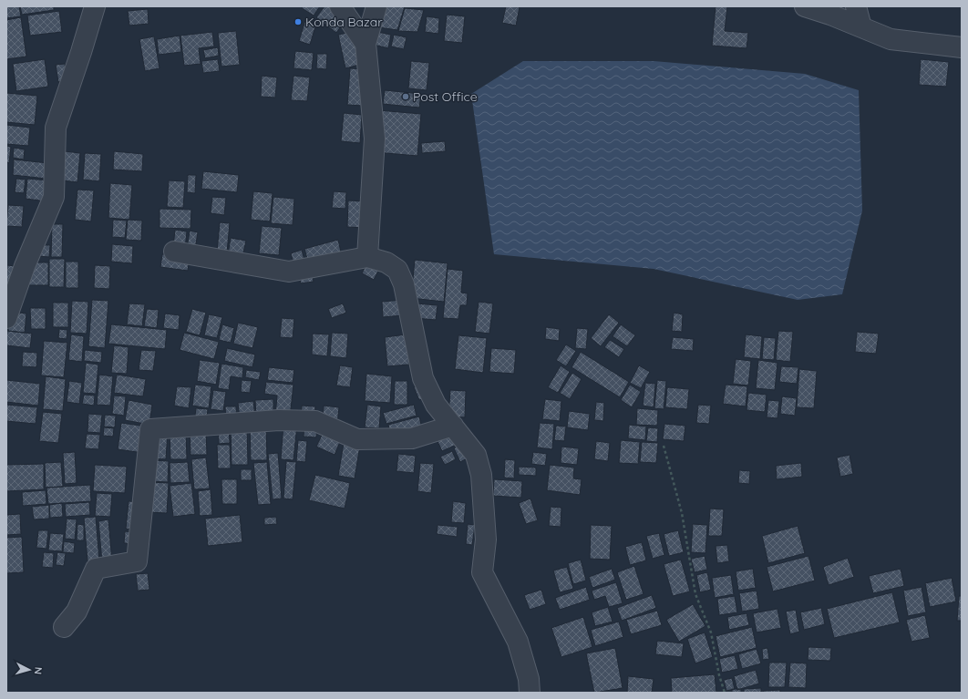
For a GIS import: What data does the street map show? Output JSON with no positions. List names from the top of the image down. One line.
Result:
{"places":["Konda Bazar","Post Office"],"north":"right"}
